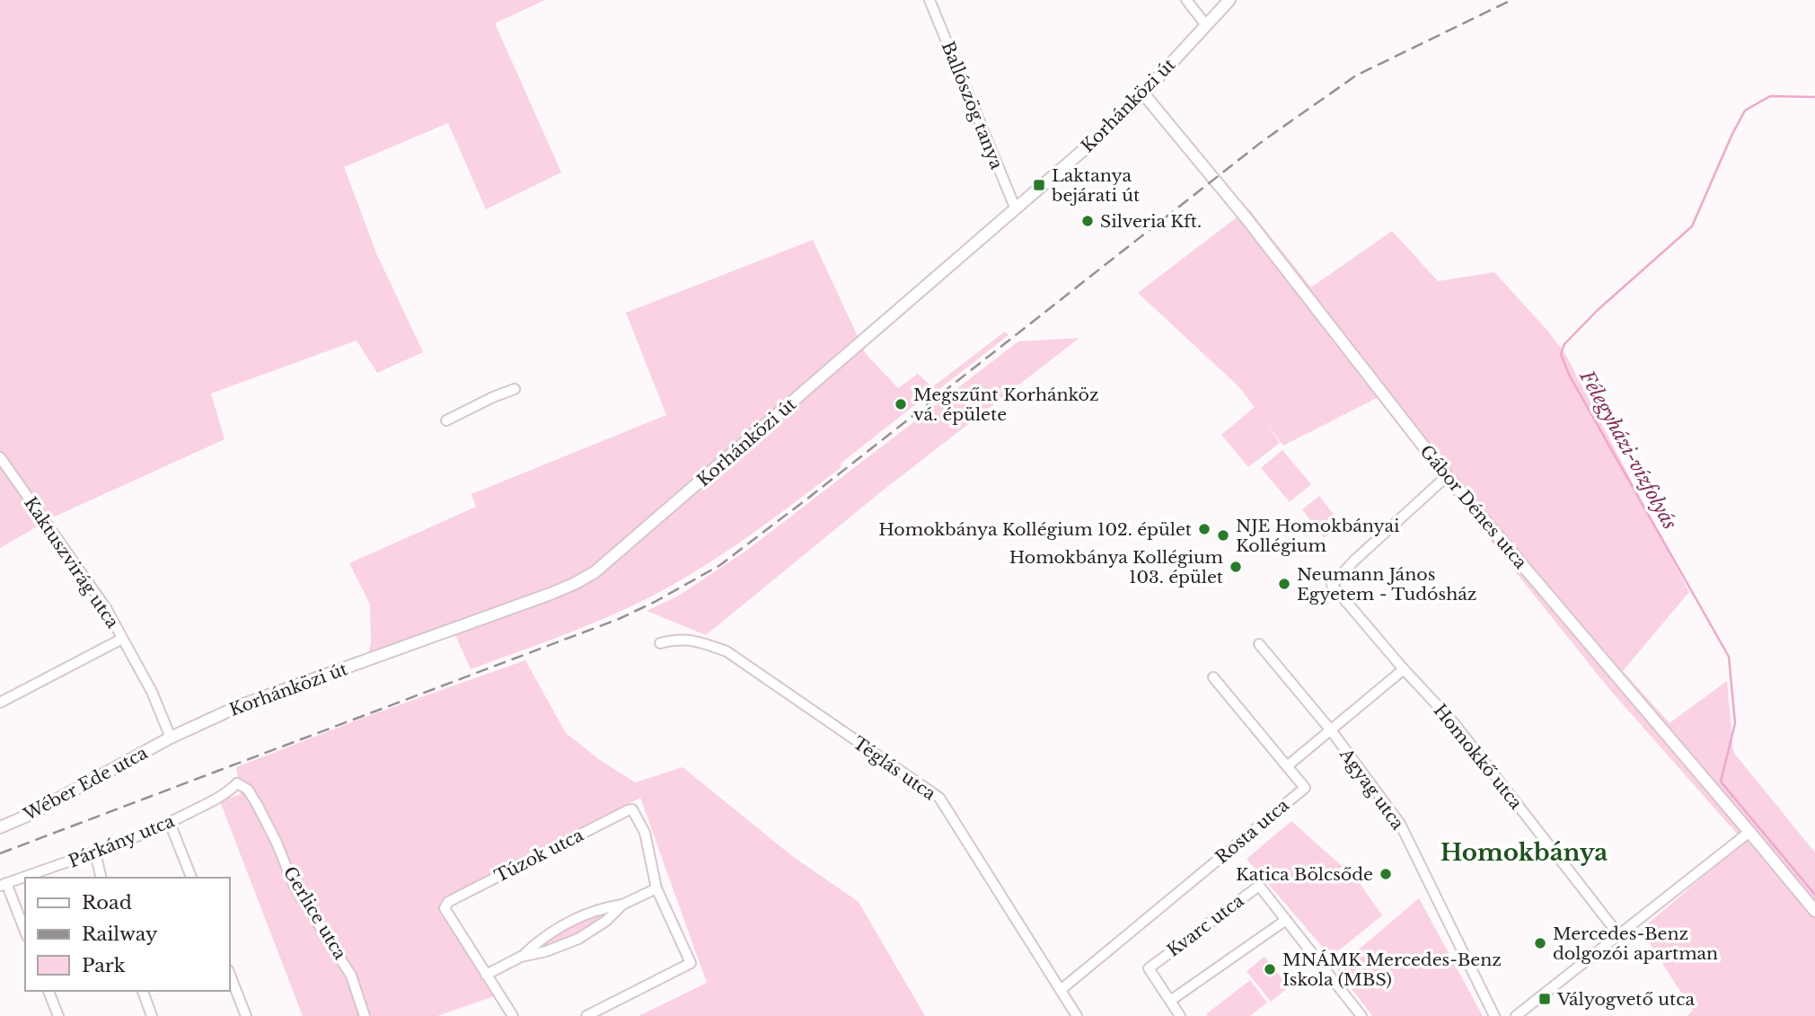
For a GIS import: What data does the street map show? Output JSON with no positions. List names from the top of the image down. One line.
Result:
{"streets":{"street":["Ballószög tanya","Korhánközi út","Gábor Dénes utca","Kaktuszvirág utca","Homokkő utca","Téglás utca","Wéber Ede utca","Agyag utca","Rosta utca","Párkány utca","Túzok utca","Gerlice utca","Kvarc utca"]},"crossings":[["Ballószög tanya","Korhánközi út"],["Korhánközi út","Gábor Dénes utca"],["Korhánközi út","Kaktuszvirág utca"],["Korhánközi út","Wéber Ede utca"],["Gábor Dénes utca","Homokkő utca"],["Kaktuszvirág utca","Wéber Ede utca"],["Téglás utca","Rosta utca"],["Párkány utca","Gerlice utca"]],"districts":["Homokbánya"],"water":["Félegyházi-vízfolyás"],"places":{"transit":["Laktanya bejárati út","Vályogvető utca"],"other":["Silveria Kft.","Megszűnt Korhánköz vá. épülete","Homokbánya Kollégium 102. épület","NJE Homokbányai Kollégium","Homokbánya Kollégium 103. épület","Neumann János Egyetem - Tudósház","Katica Bölcsőde","Mercedes-Benz dolgozói apartman","MNÁMK Mercedes-Benz Iskola (MBS)"]},"legend":["Road","Railway","Park"]}
